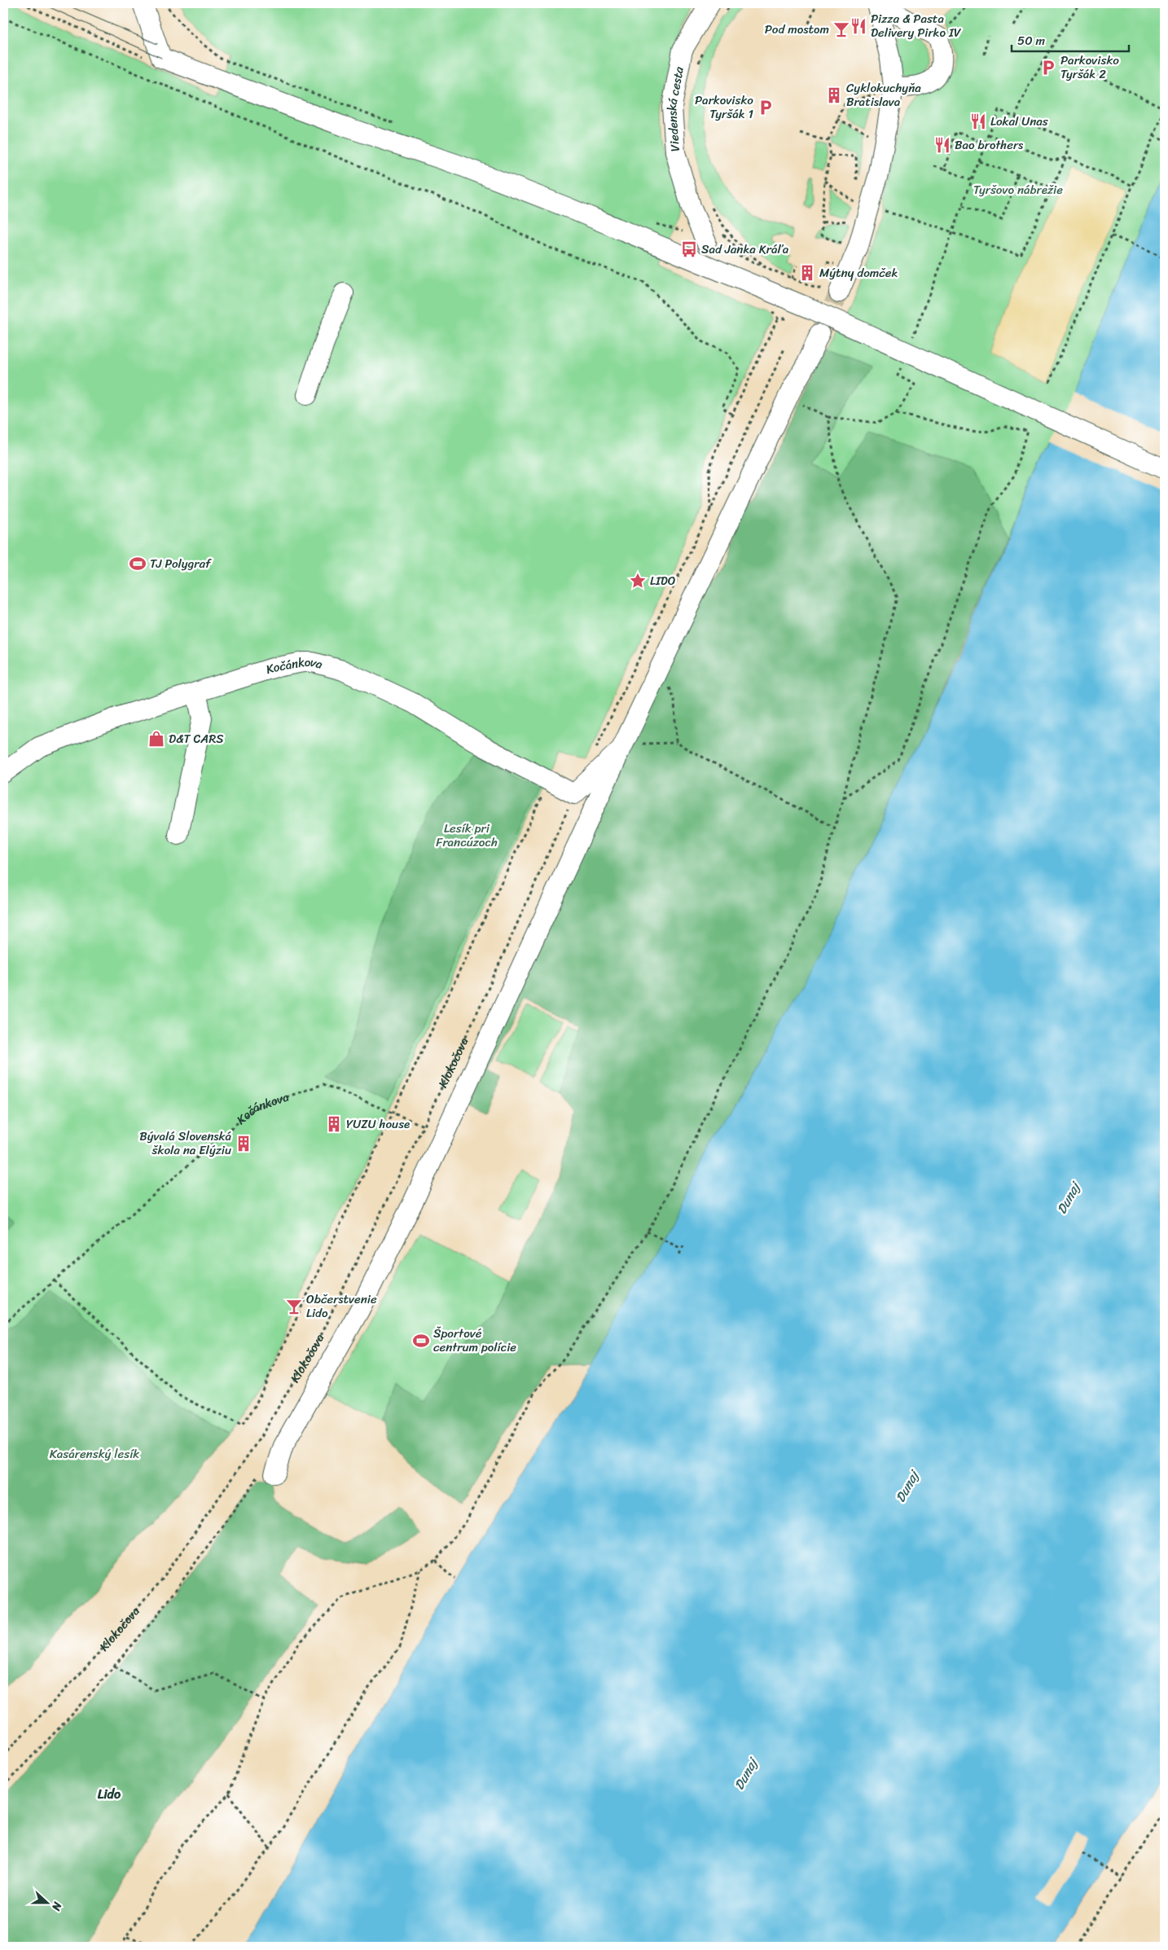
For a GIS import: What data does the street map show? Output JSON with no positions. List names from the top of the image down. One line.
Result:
{"streets":{"street":["Viedenská cesta","Kočánkova","Klokočova"]},"crossings":[["Kočánkova","Klokočova"]],"districts":["Lido"],"water":["Dunaj"],"parks":["Tyršovo nábrežie","Lesík pri Francúzoch","Kasárenský lesík"],"places":{"restaurant":["Pizza & Pasta Delivery Pirko IV","Lokal Unas","Bao brothers"],"bar":["Pod mostom","Občerstvenie Lido"],"parking":["Parkovisko Tyršák 2","Parkovisko Tyršák 1"],"building":["Cyklokuchyňa Bratislava","Mýtny domček","YUZU house","Bývalá Slovenská škola na Elýziu"],"bus stop":["Sad Janka Kráľa"],"sports":["TJ Polygraf","Športové centrum polície"],"place":["LIDO"],"shop":["D&T CARS"]},"scale_bar":"50 m","north":"right"}
